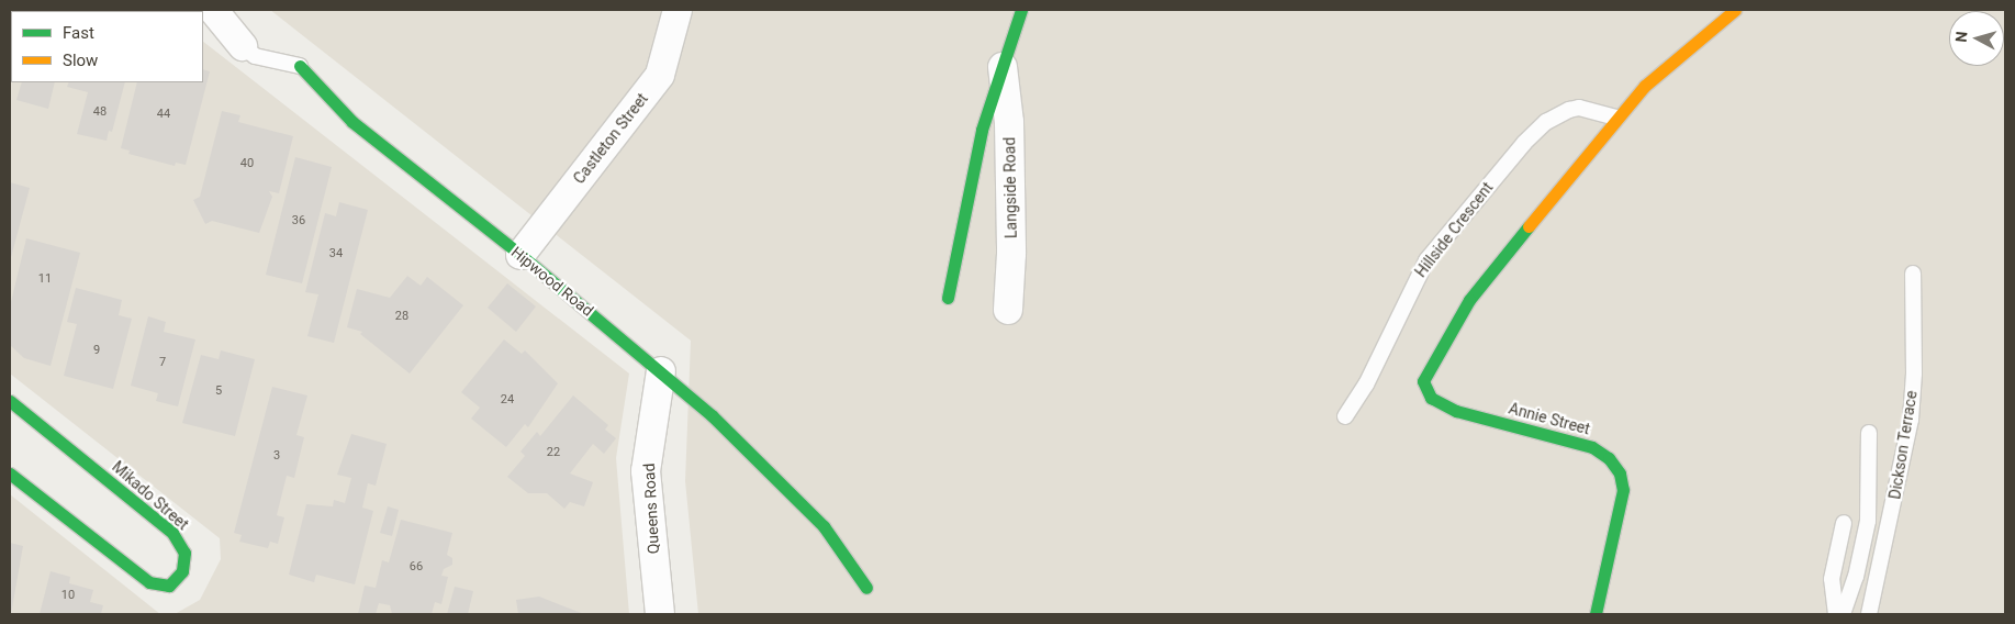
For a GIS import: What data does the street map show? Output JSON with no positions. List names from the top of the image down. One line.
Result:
{"streets":{"street":["Castleton Street","Langside Road","Hipwood Road","Annie Street","Mikado Street","Queens Road"],"lane":["Hillside Crescent","Dickson Terrace"]},"crossings":[["Castleton Street","Hipwood Road"],["Hillside Crescent","Annie Street"],["Hipwood Road","Queens Road"]],"house_numbers":["48","44","40","36","34","11","28","9","7","5","24","22","3","66","10"],"legend":["Fast","Slow"],"north":"left"}
